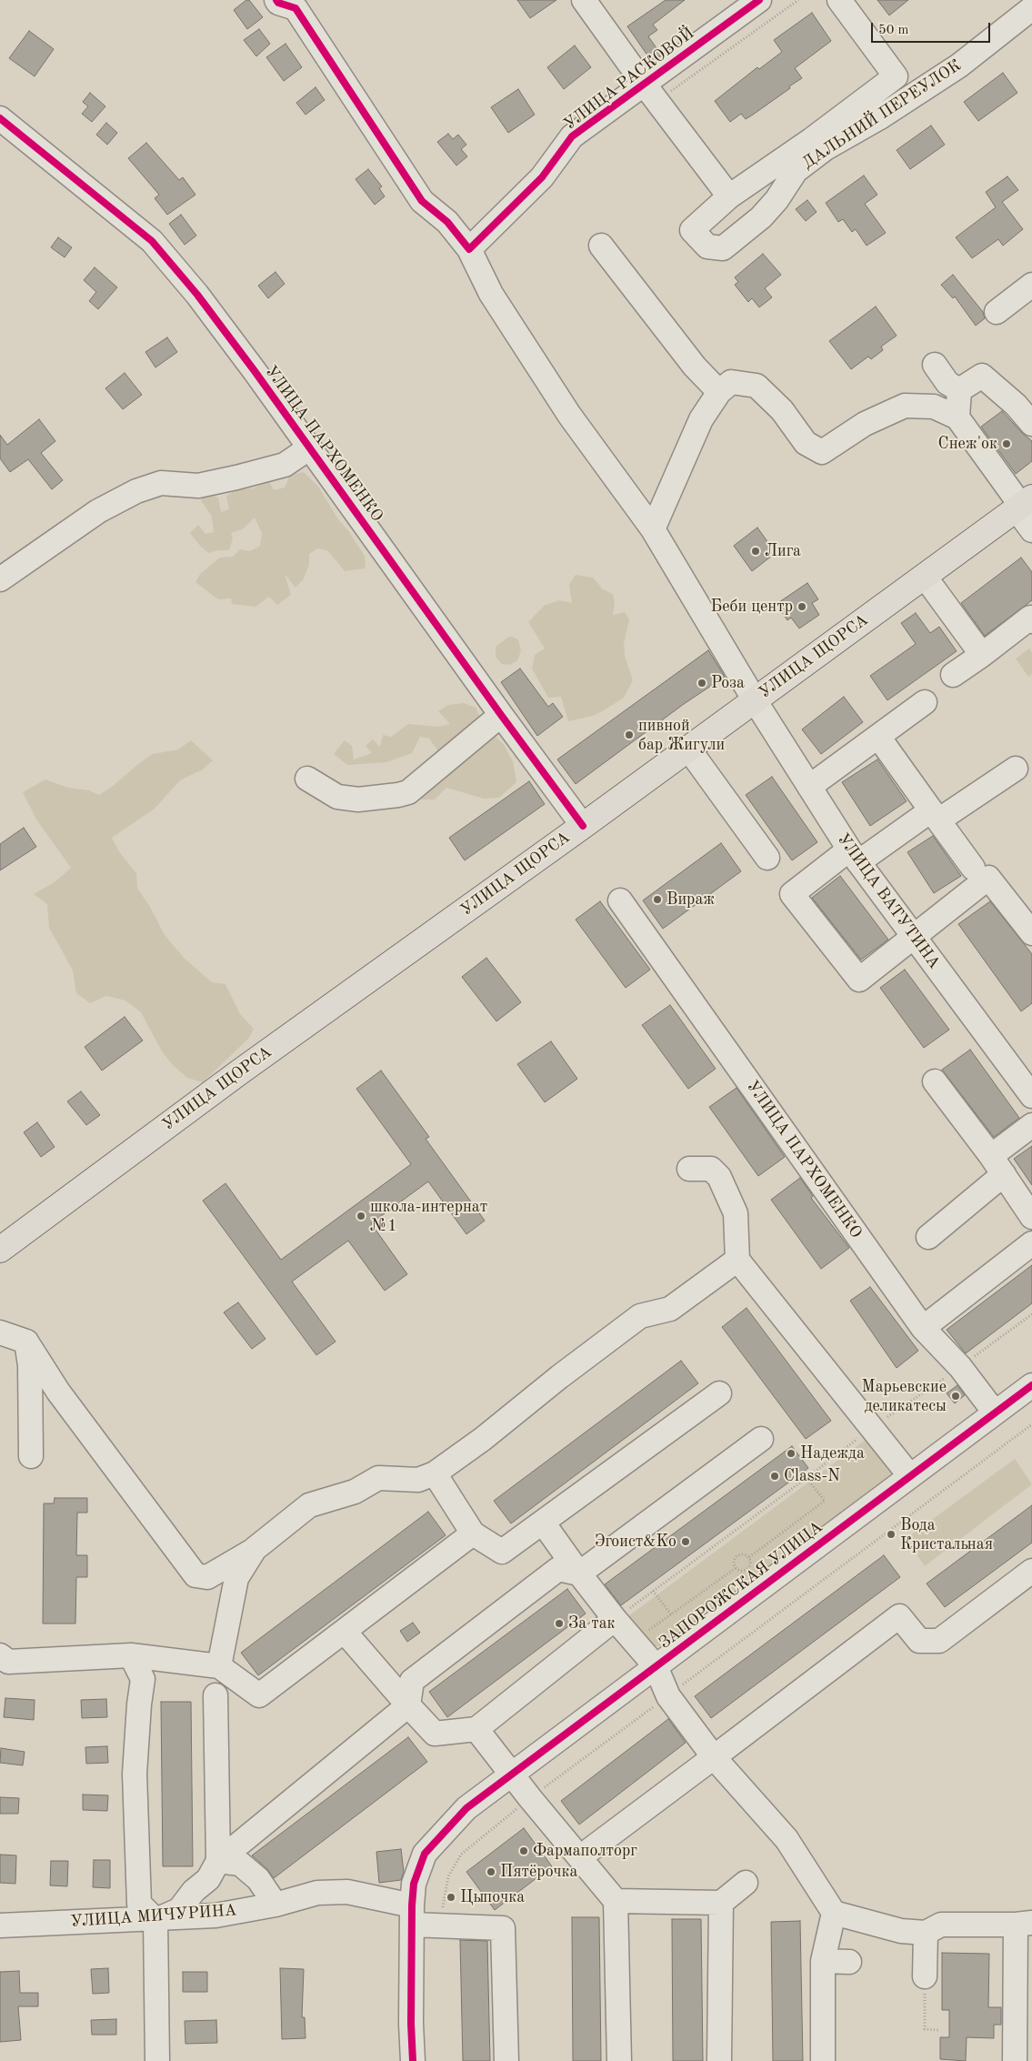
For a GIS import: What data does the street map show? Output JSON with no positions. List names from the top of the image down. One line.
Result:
{"streets":{"main road":["УЛИЦА ЩОРСА"],"street":["УЛИЦА РАСКОВОЙ","ДАЛЬНИЙ ПЕРЕУЛОК","УЛИЦА ПАРХОМЕНКО","УЛИЦА ВАТУТИНА","ЗАПОРОЖСКАЯ УЛИЦА","УЛИЦА МИЧУРИНА"]},"crossings":[["УЛИЦА РАСКОВОЙ","УЛИЦА ВАТУТИНА"],["УЛИЦА ПАРХОМЕНКО","УЛИЦА ЩОРСА"],["УЛИЦА ПАРХОМЕНКО","ЗАПОРОЖСКАЯ УЛИЦА"],["УЛИЦА ЩОРСА","УЛИЦА ВАТУТИНА"],["ЗАПОРОЖСКАЯ УЛИЦА","УЛИЦА МИЧУРИНА"]],"places":["Снеж'ок","Лига","Беби центр","Роза","пивной бар Жигули","Вираж","школа-интернат №1","Марьевские деликатесы","Надежда","Class-N","Вода Кристальная","Эгоист&Kо","За так","Фармаполторг","Пятёрочка","Цыпочка"],"scale_bar":"50 m"}
